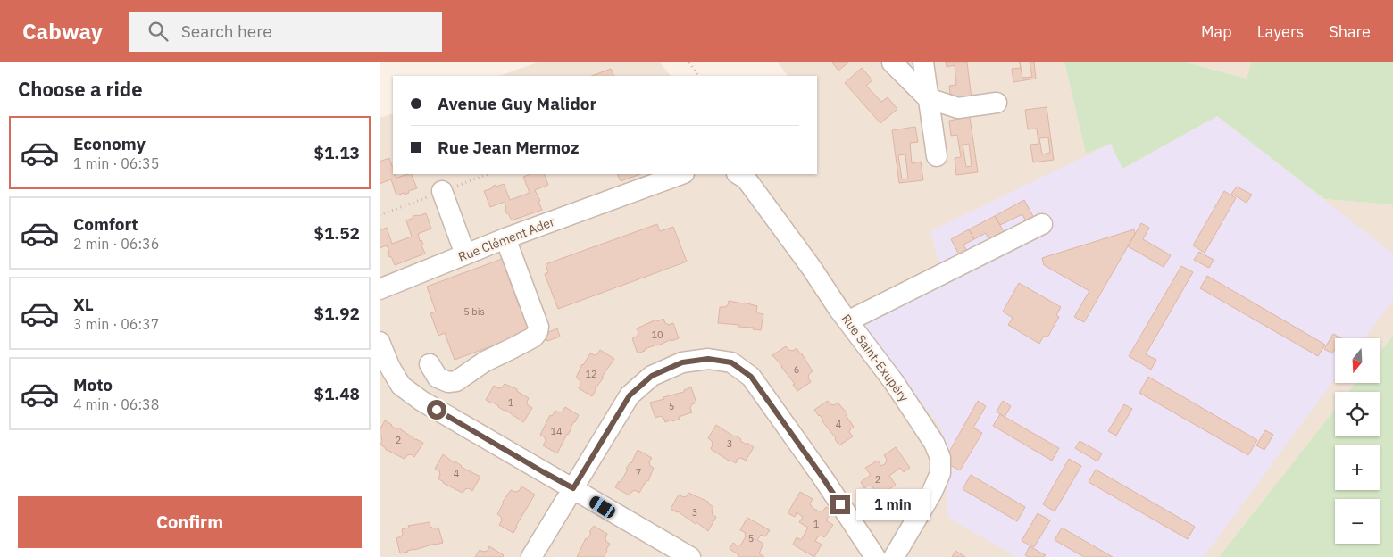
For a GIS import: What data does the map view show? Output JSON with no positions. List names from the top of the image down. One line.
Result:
{"streets":{"street":["Rue Clément Ader","Rue Saint-Exupéry"]},"house_numbers":["5 bis","10","6","12","1","5","4","14","2","3","7","4","2","3","1","5"],"north":"bottom","page":{"header":"Cabway","search":"Search here","nav":["Map","Layers","Share"],"heading":"Choose a ride","banner":["Avenue Guy Malidor","Rue Jean Mermoz"],"list":[{"name":"Economy","note":"1 min · 06:35","value":"$1.13"},{"name":"Comfort","note":"2 min · 06:36","value":"$1.52"},{"name":"XL","note":"3 min · 06:37","value":"$1.92"},{"name":"Moto","note":"4 min · 06:38","value":"$1.48"}],"map_buttons":["+","−"],"buttons":"Confirm","bubble":"1 min"}}
